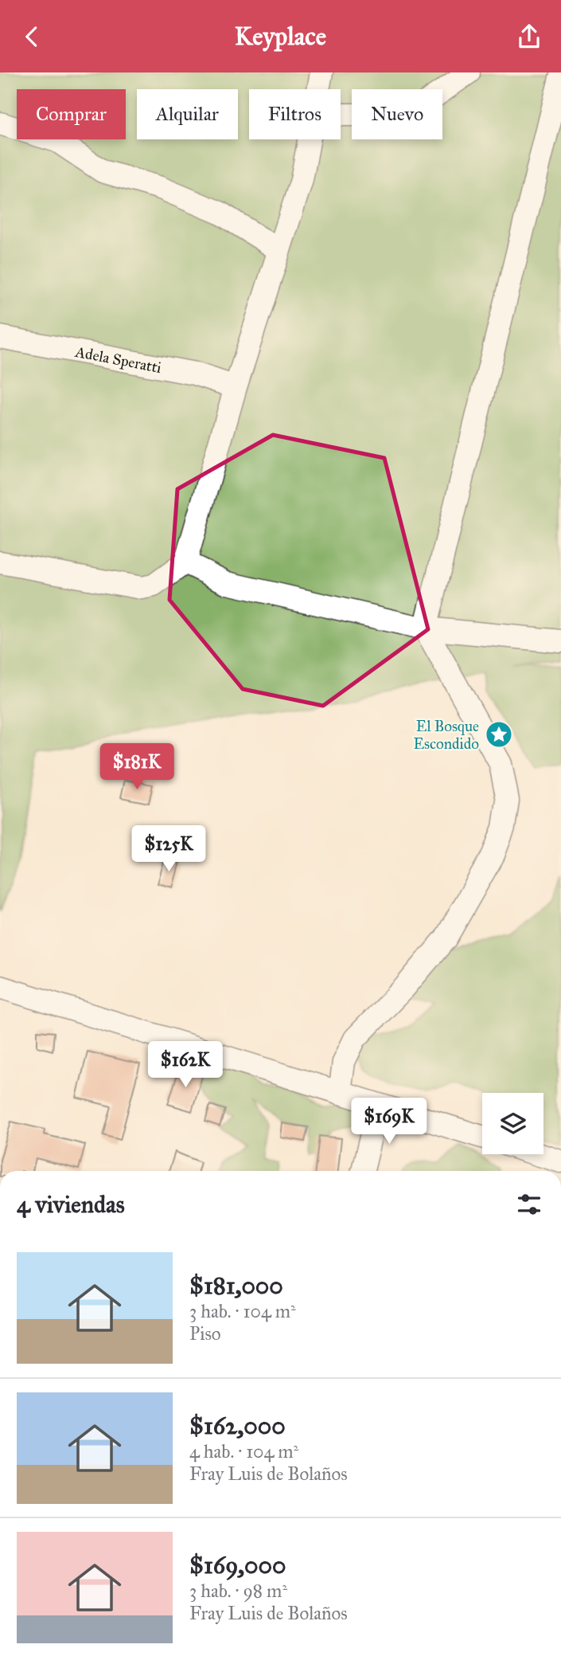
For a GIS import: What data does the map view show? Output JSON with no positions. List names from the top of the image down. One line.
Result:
{"streets":{"street":["Adela Speratti"]},"places":{"place":["El Bosque Escondido"]},"page":{"header":"Keyplace","chip":["Comprar","Alquilar","Filtros","Nuevo"],"price":["$181K","$125K","$162K","$169K"],"heading":"4 viviendas","list":[{"name":"$181,000","note":"3 hab. · 104 m² · Piso"},{"name":"$162,000","note":"4 hab. · 104 m² · Fray Luis de Bolaños"},{"name":"$169,000","note":"3 hab. · 98 m² · Fray Luis de Bolaños"}]}}
